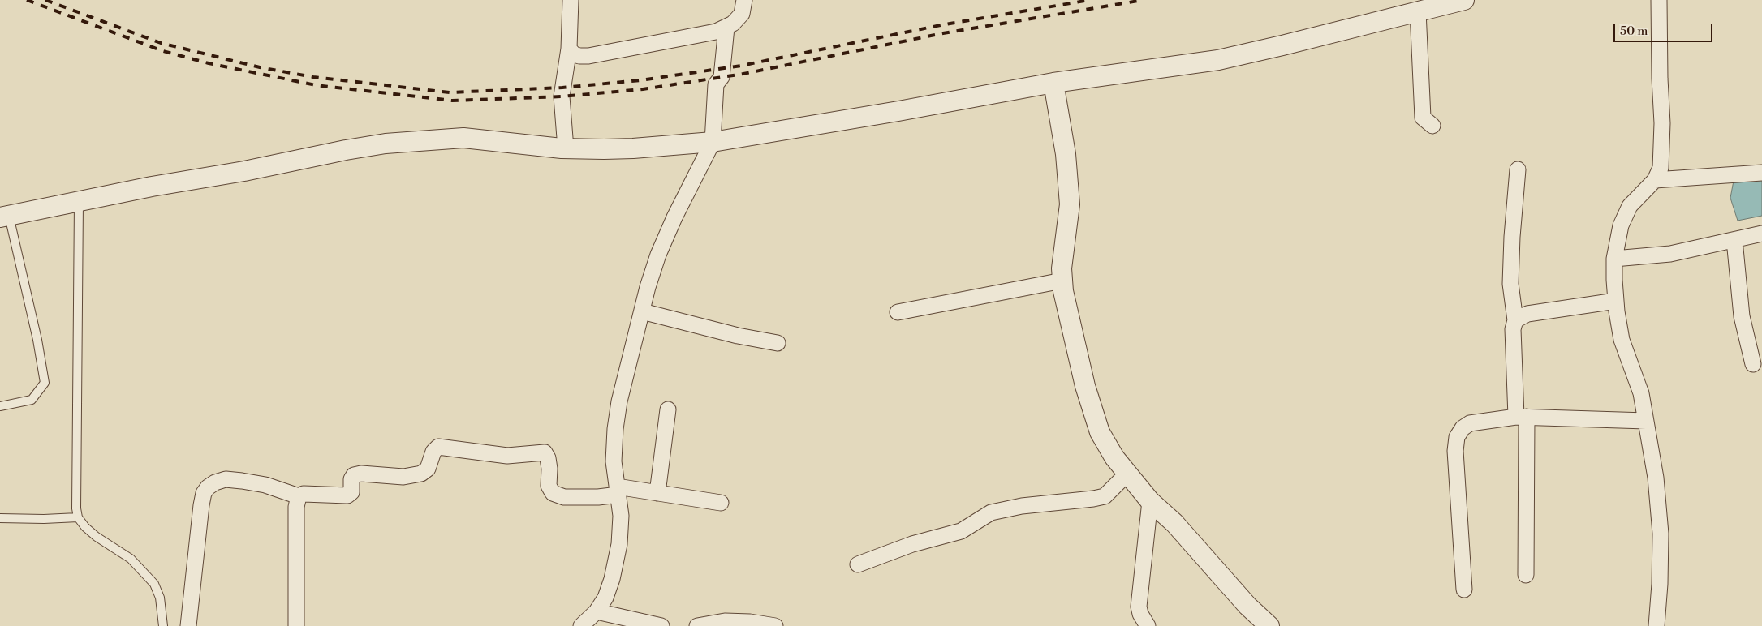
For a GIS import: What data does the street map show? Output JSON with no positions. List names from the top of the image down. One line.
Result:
{"scale_bar":"50 m"}
